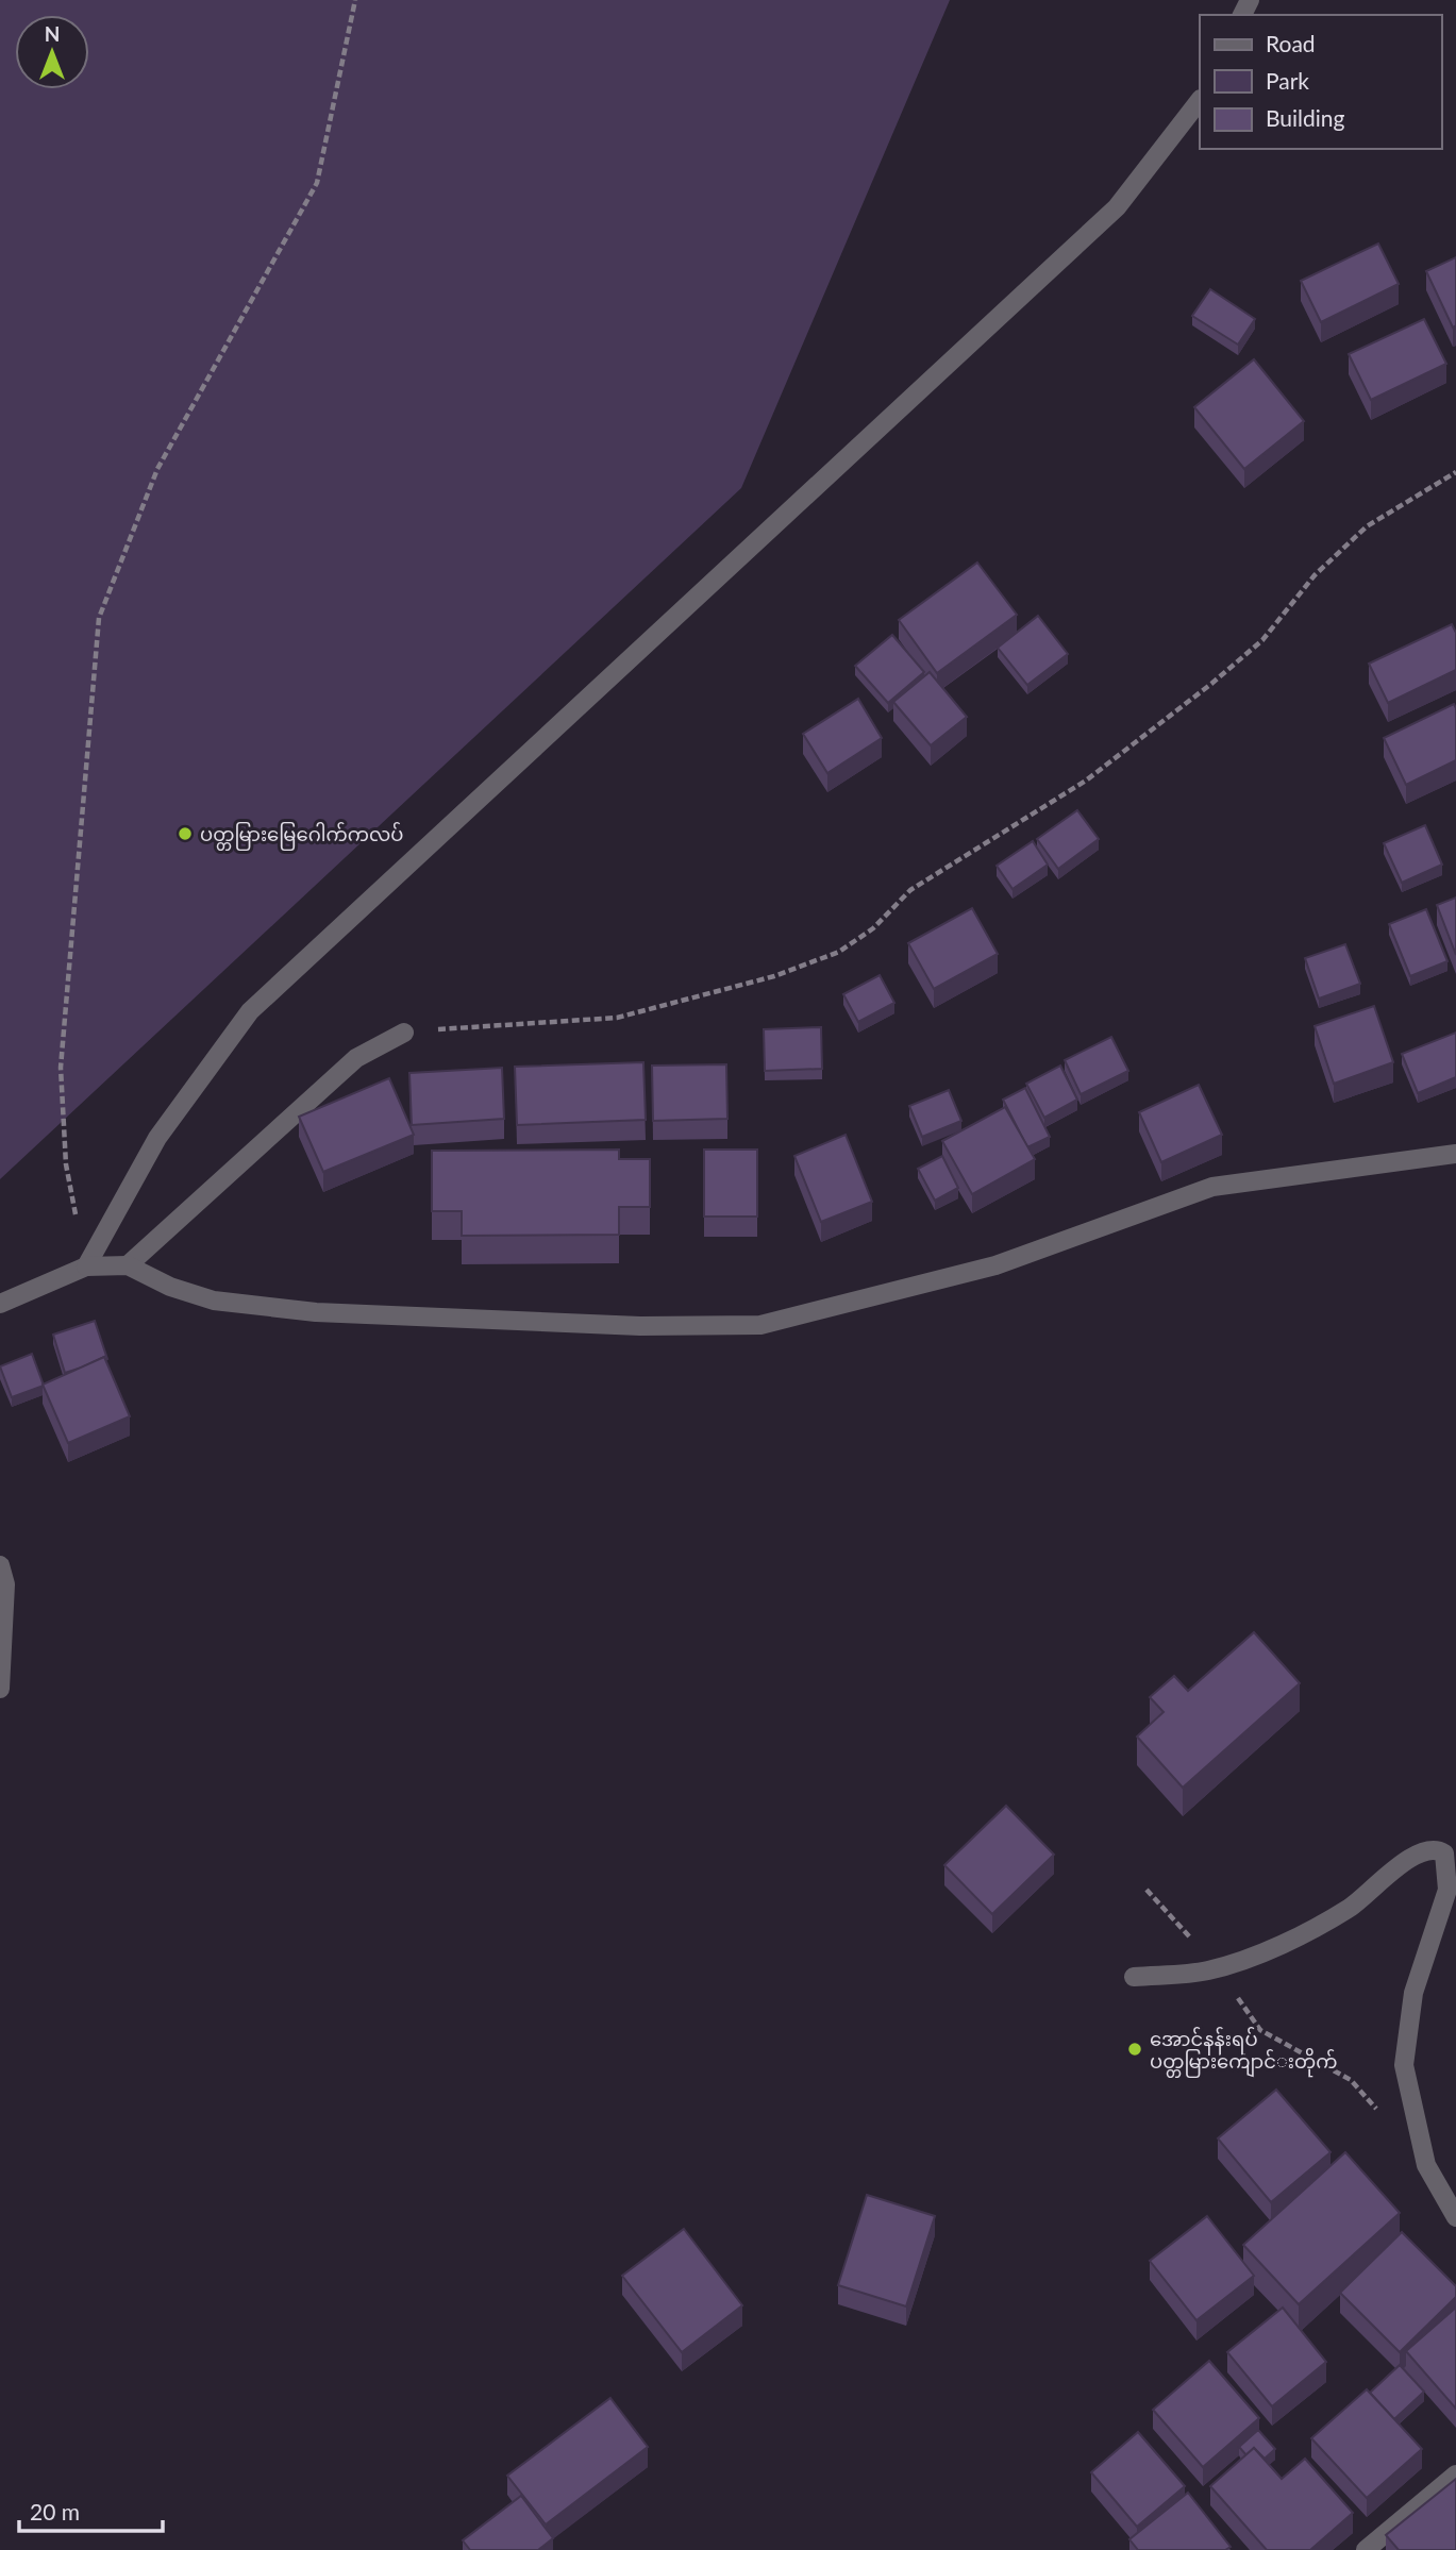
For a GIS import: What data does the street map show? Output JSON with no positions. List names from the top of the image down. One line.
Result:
{"places":["ပတ္တမြားမြေဂေါက်ကလပ်","အောင်နန်းရပ် ပတ္တမြား‌ကျောင်‌းတိုက်"],"legend":["Road","Park","Building"],"scale_bar":"20 m","north":"top"}
